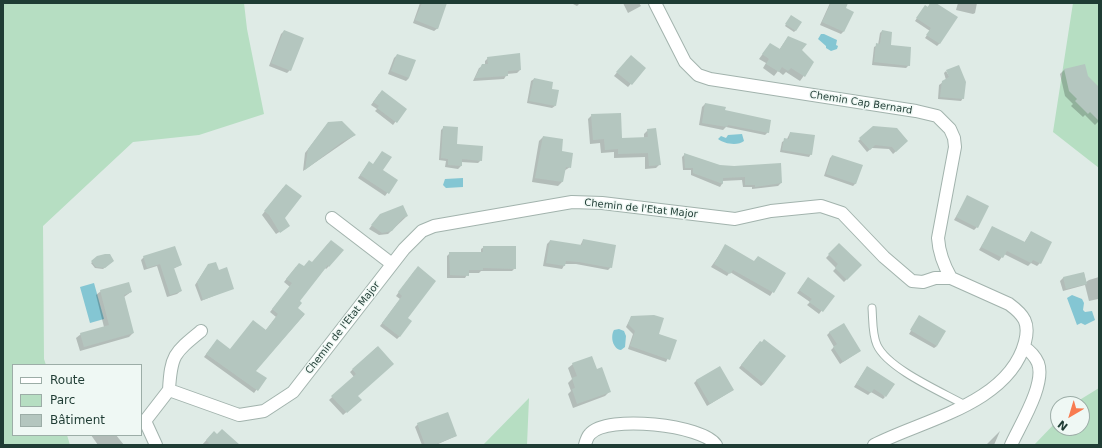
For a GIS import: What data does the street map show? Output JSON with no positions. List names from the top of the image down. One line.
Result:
{"streets":{"street":["Chemin Cap Bernard","Chemin de l'Etat Major"]},"crossings":[["Chemin Cap Bernard","Chemin de l'Etat Major"]],"legend":["Route","Parc","Bâtiment"],"north":"bottom left"}
